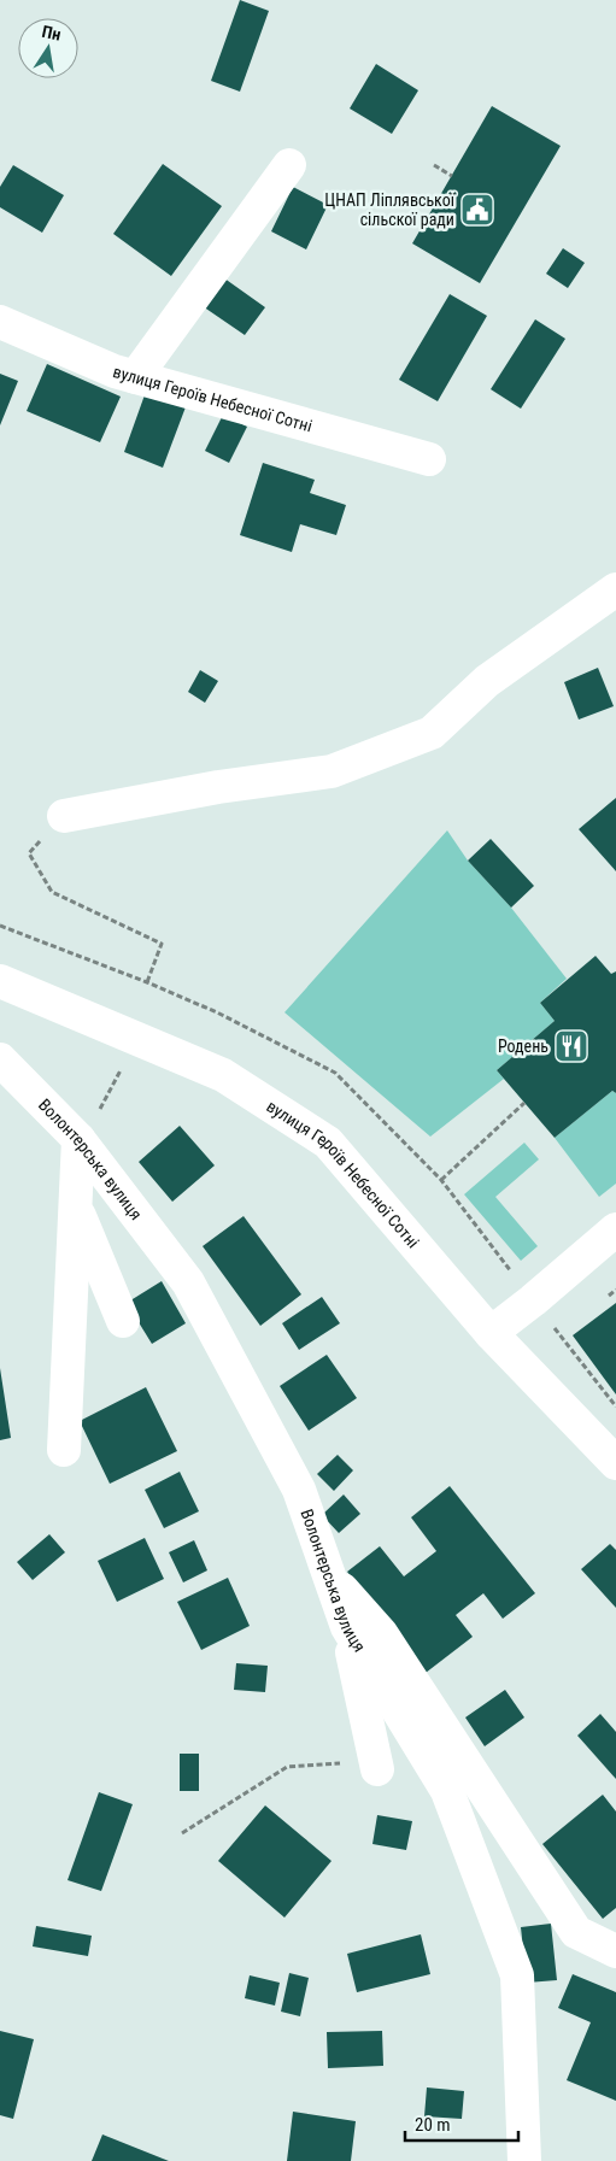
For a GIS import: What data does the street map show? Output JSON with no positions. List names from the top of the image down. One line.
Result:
{"streets":{"street":["вулиця Героїв Небесної Сотні","Волонтерська вулиця"]},"places":{"public building":["ЦНАП Ліплявської сільскої ради"],"restaurant":["Родень"]},"scale_bar":"20 m","north":"top"}
